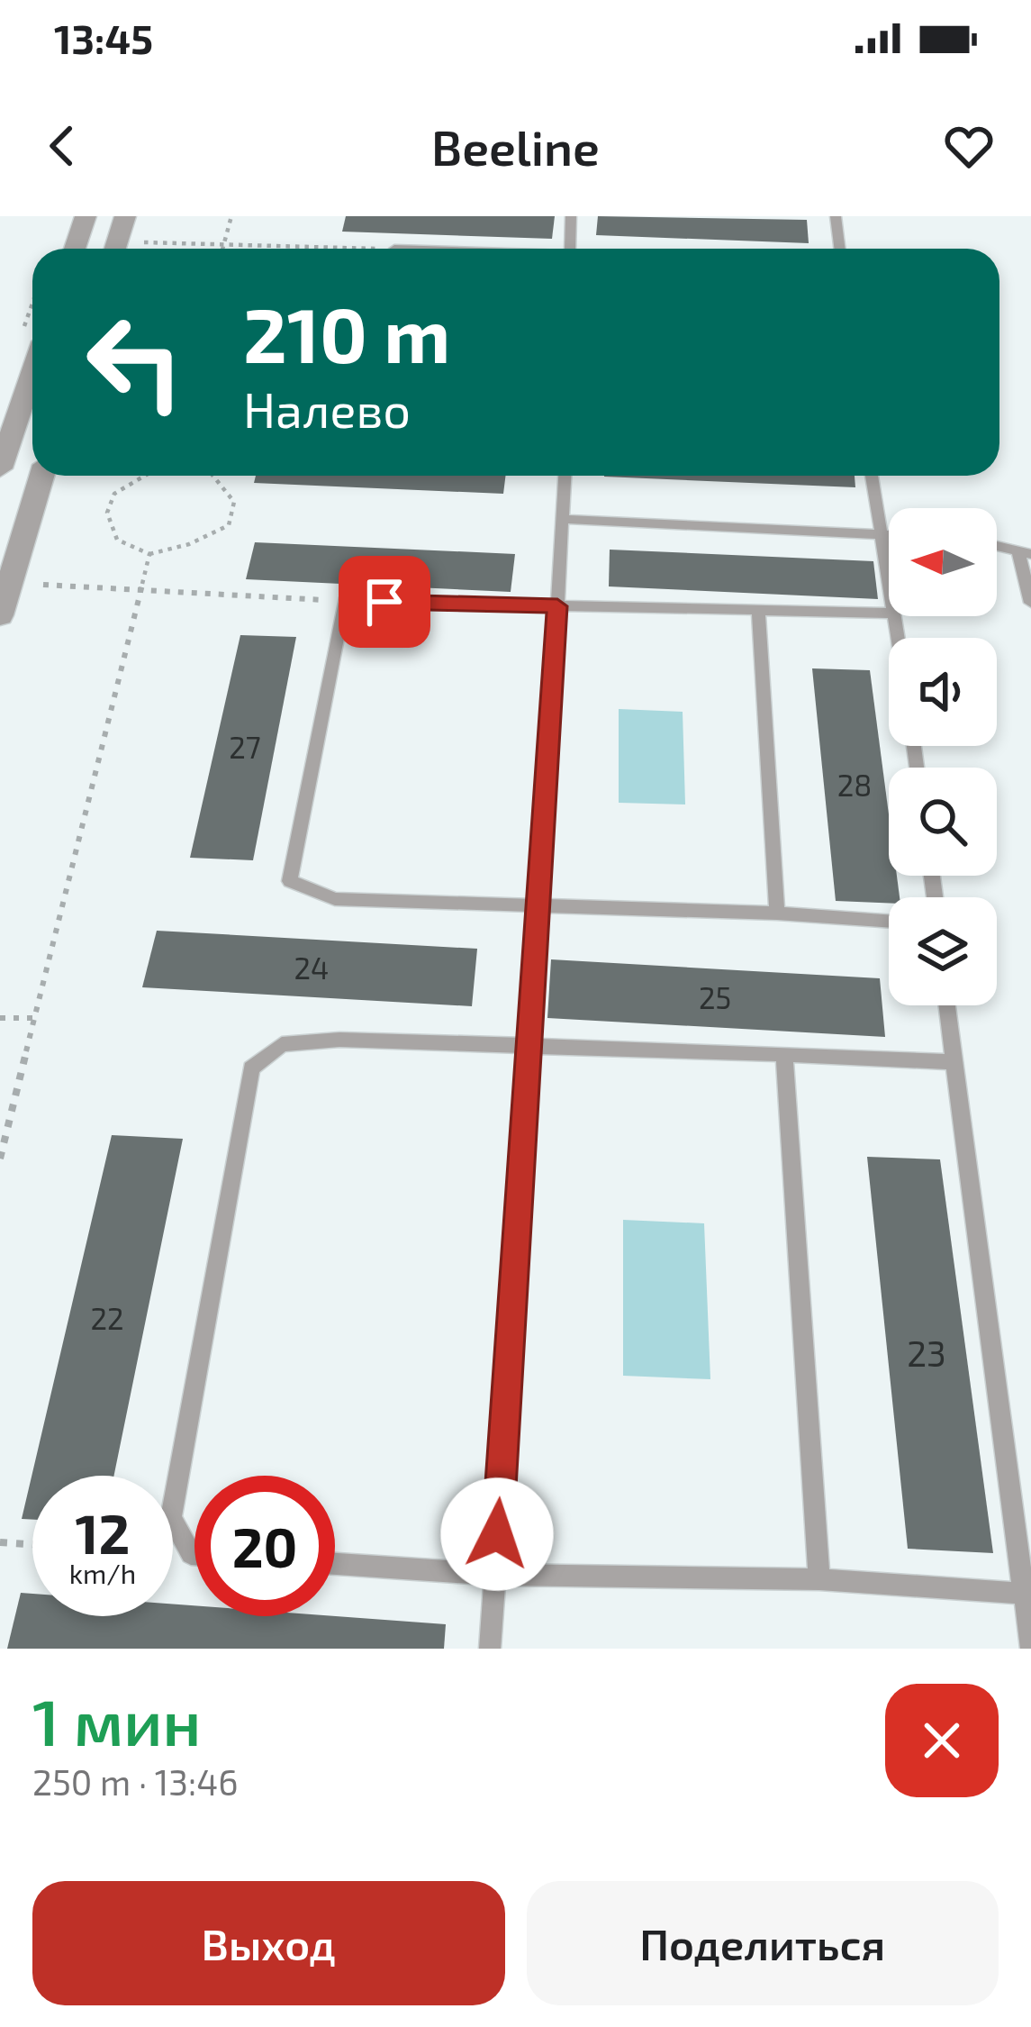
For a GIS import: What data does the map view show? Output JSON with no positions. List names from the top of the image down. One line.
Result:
{"house_numbers":["27","28","24","25","22","23"],"north":"left","page":{"status":"13:45","header":"Beeline","turn":["210 m","Налево"],"speed":"12 km/h","limit":"20","heading":["1 мин","250 m · 13:46"],"buttons":["Выход","Поделиться"]}}
